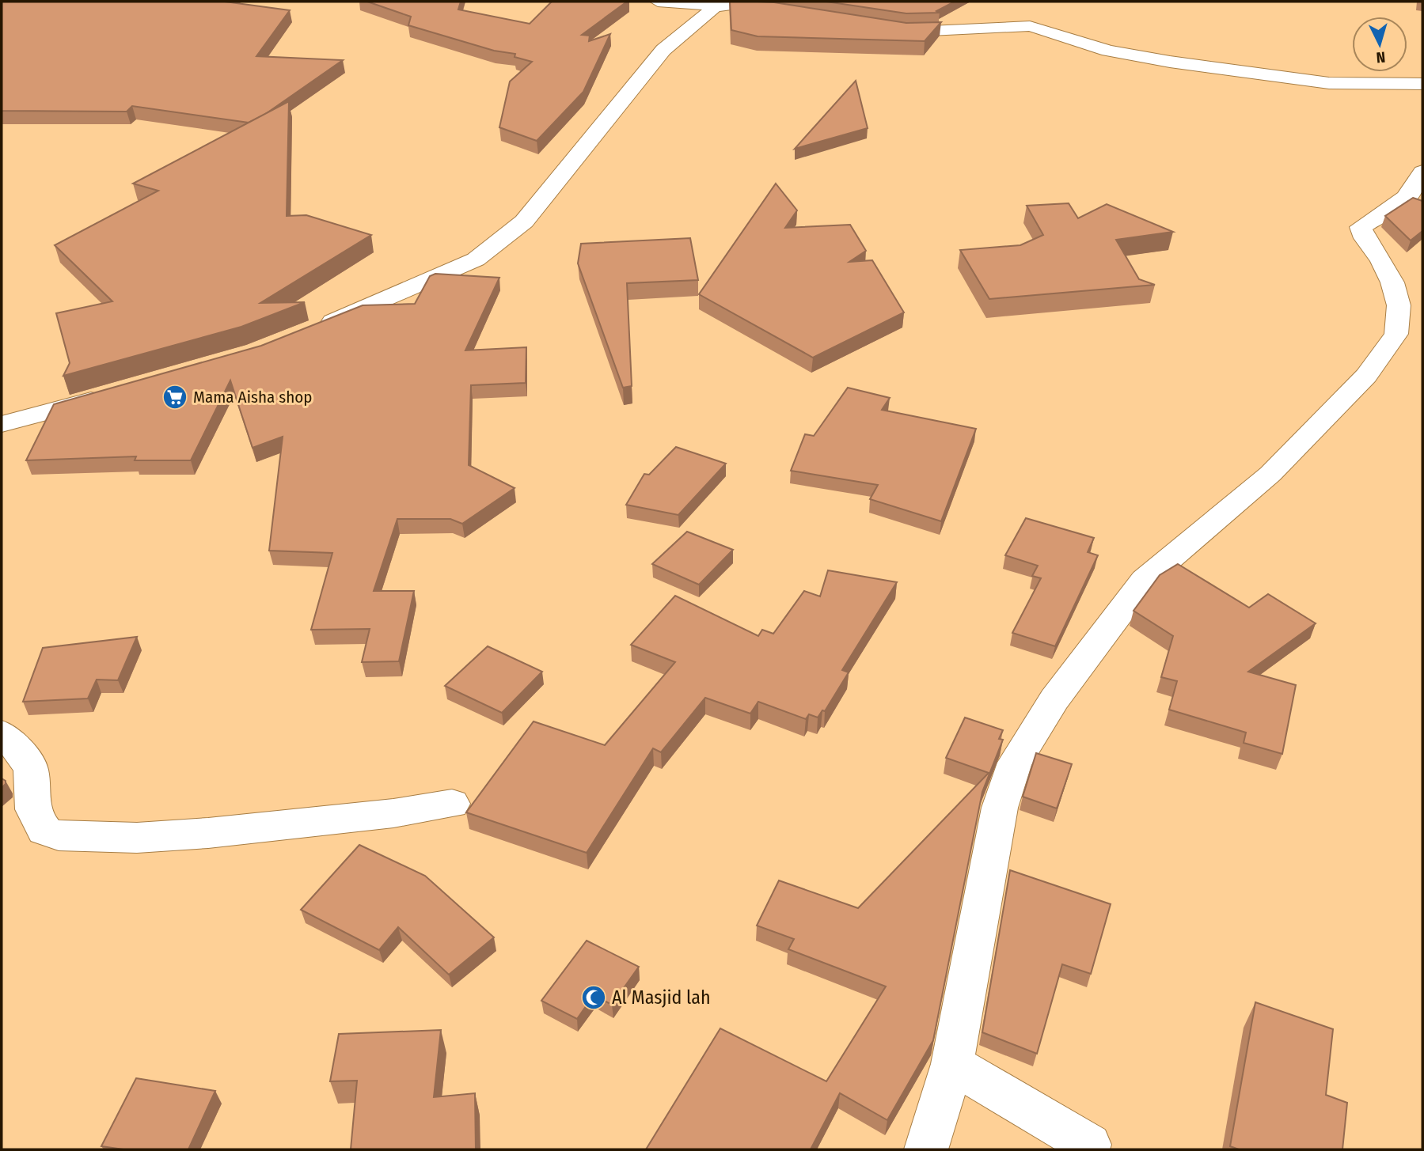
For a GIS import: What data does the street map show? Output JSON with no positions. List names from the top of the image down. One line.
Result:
{"places":{"supermarket":["Mama Aisha shop"],"mosque":["Al Masjid lah"]},"north":"bottom"}
